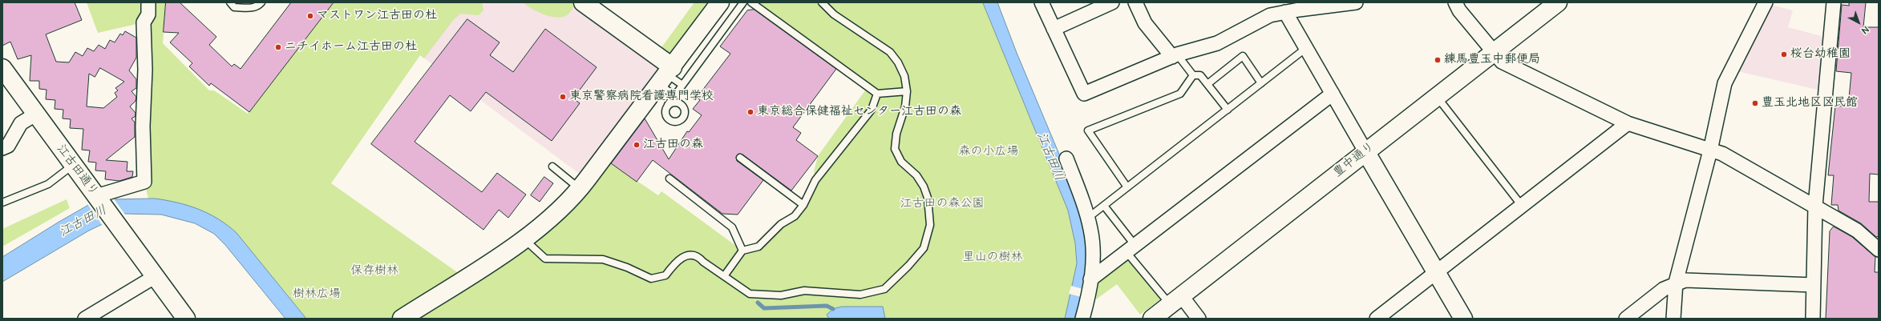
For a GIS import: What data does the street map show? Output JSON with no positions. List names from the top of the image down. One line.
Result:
{"streets":{"street":["豊中通り","江古田通り"]},"water":["江古田川"],"parks":["森の小広場","江古田の森公園","里山の樹林","保存樹林","樹林広場"],"places":["マストワン江古田の杜","ニチイホーム江古田の杜","桜台幼稚園","練馬豊玉中郵便局","東京警察病院看護専門学校","豊玉北地区区民館","東京総合保健福祉センター江古田の森","江古田の森"],"north":"bottom right"}
